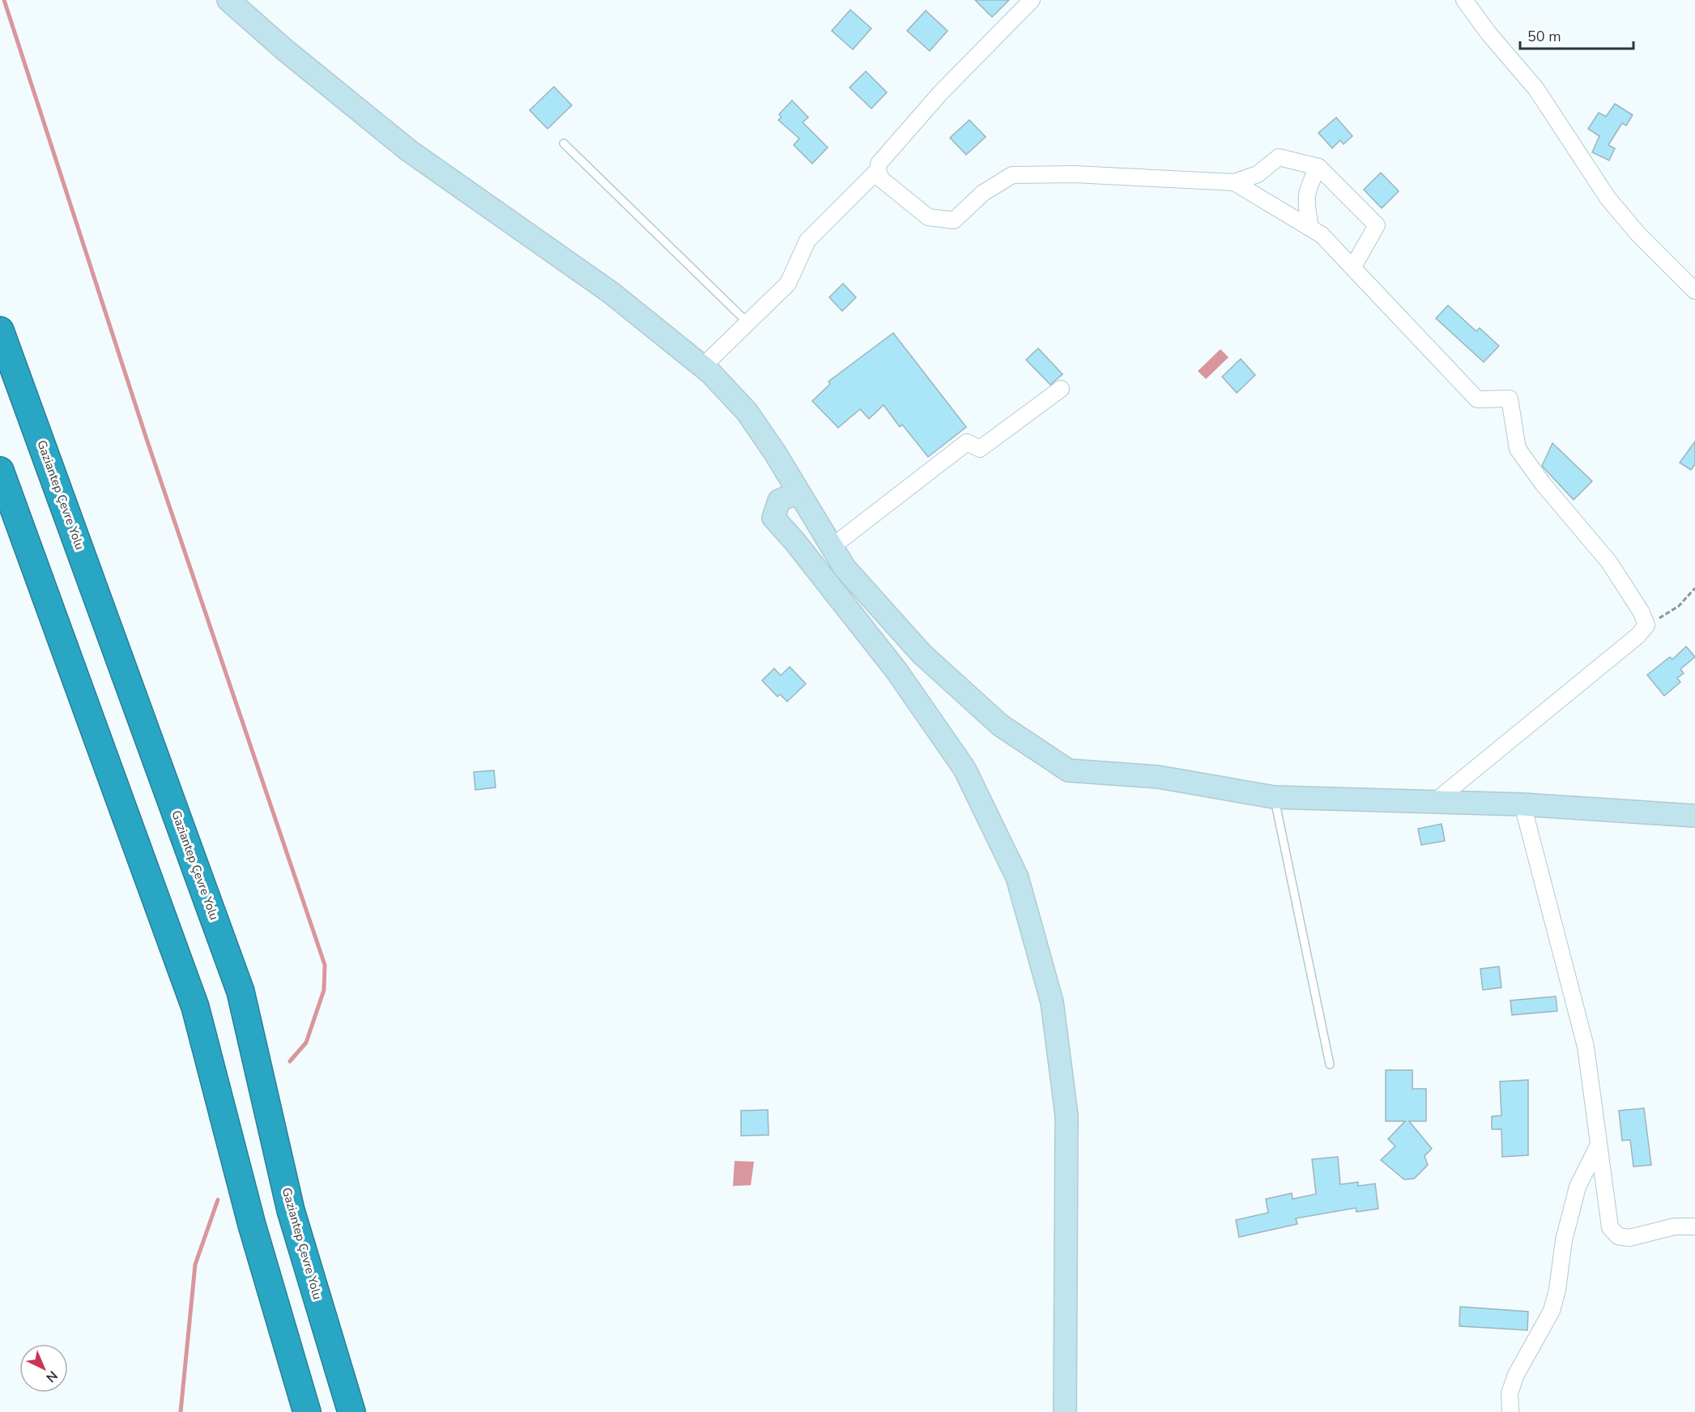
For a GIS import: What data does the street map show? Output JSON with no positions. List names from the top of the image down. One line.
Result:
{"streets":{"highway":["Gaziantep Çevre Yolu"]},"scale_bar":"50 m","north":"bottom right"}
